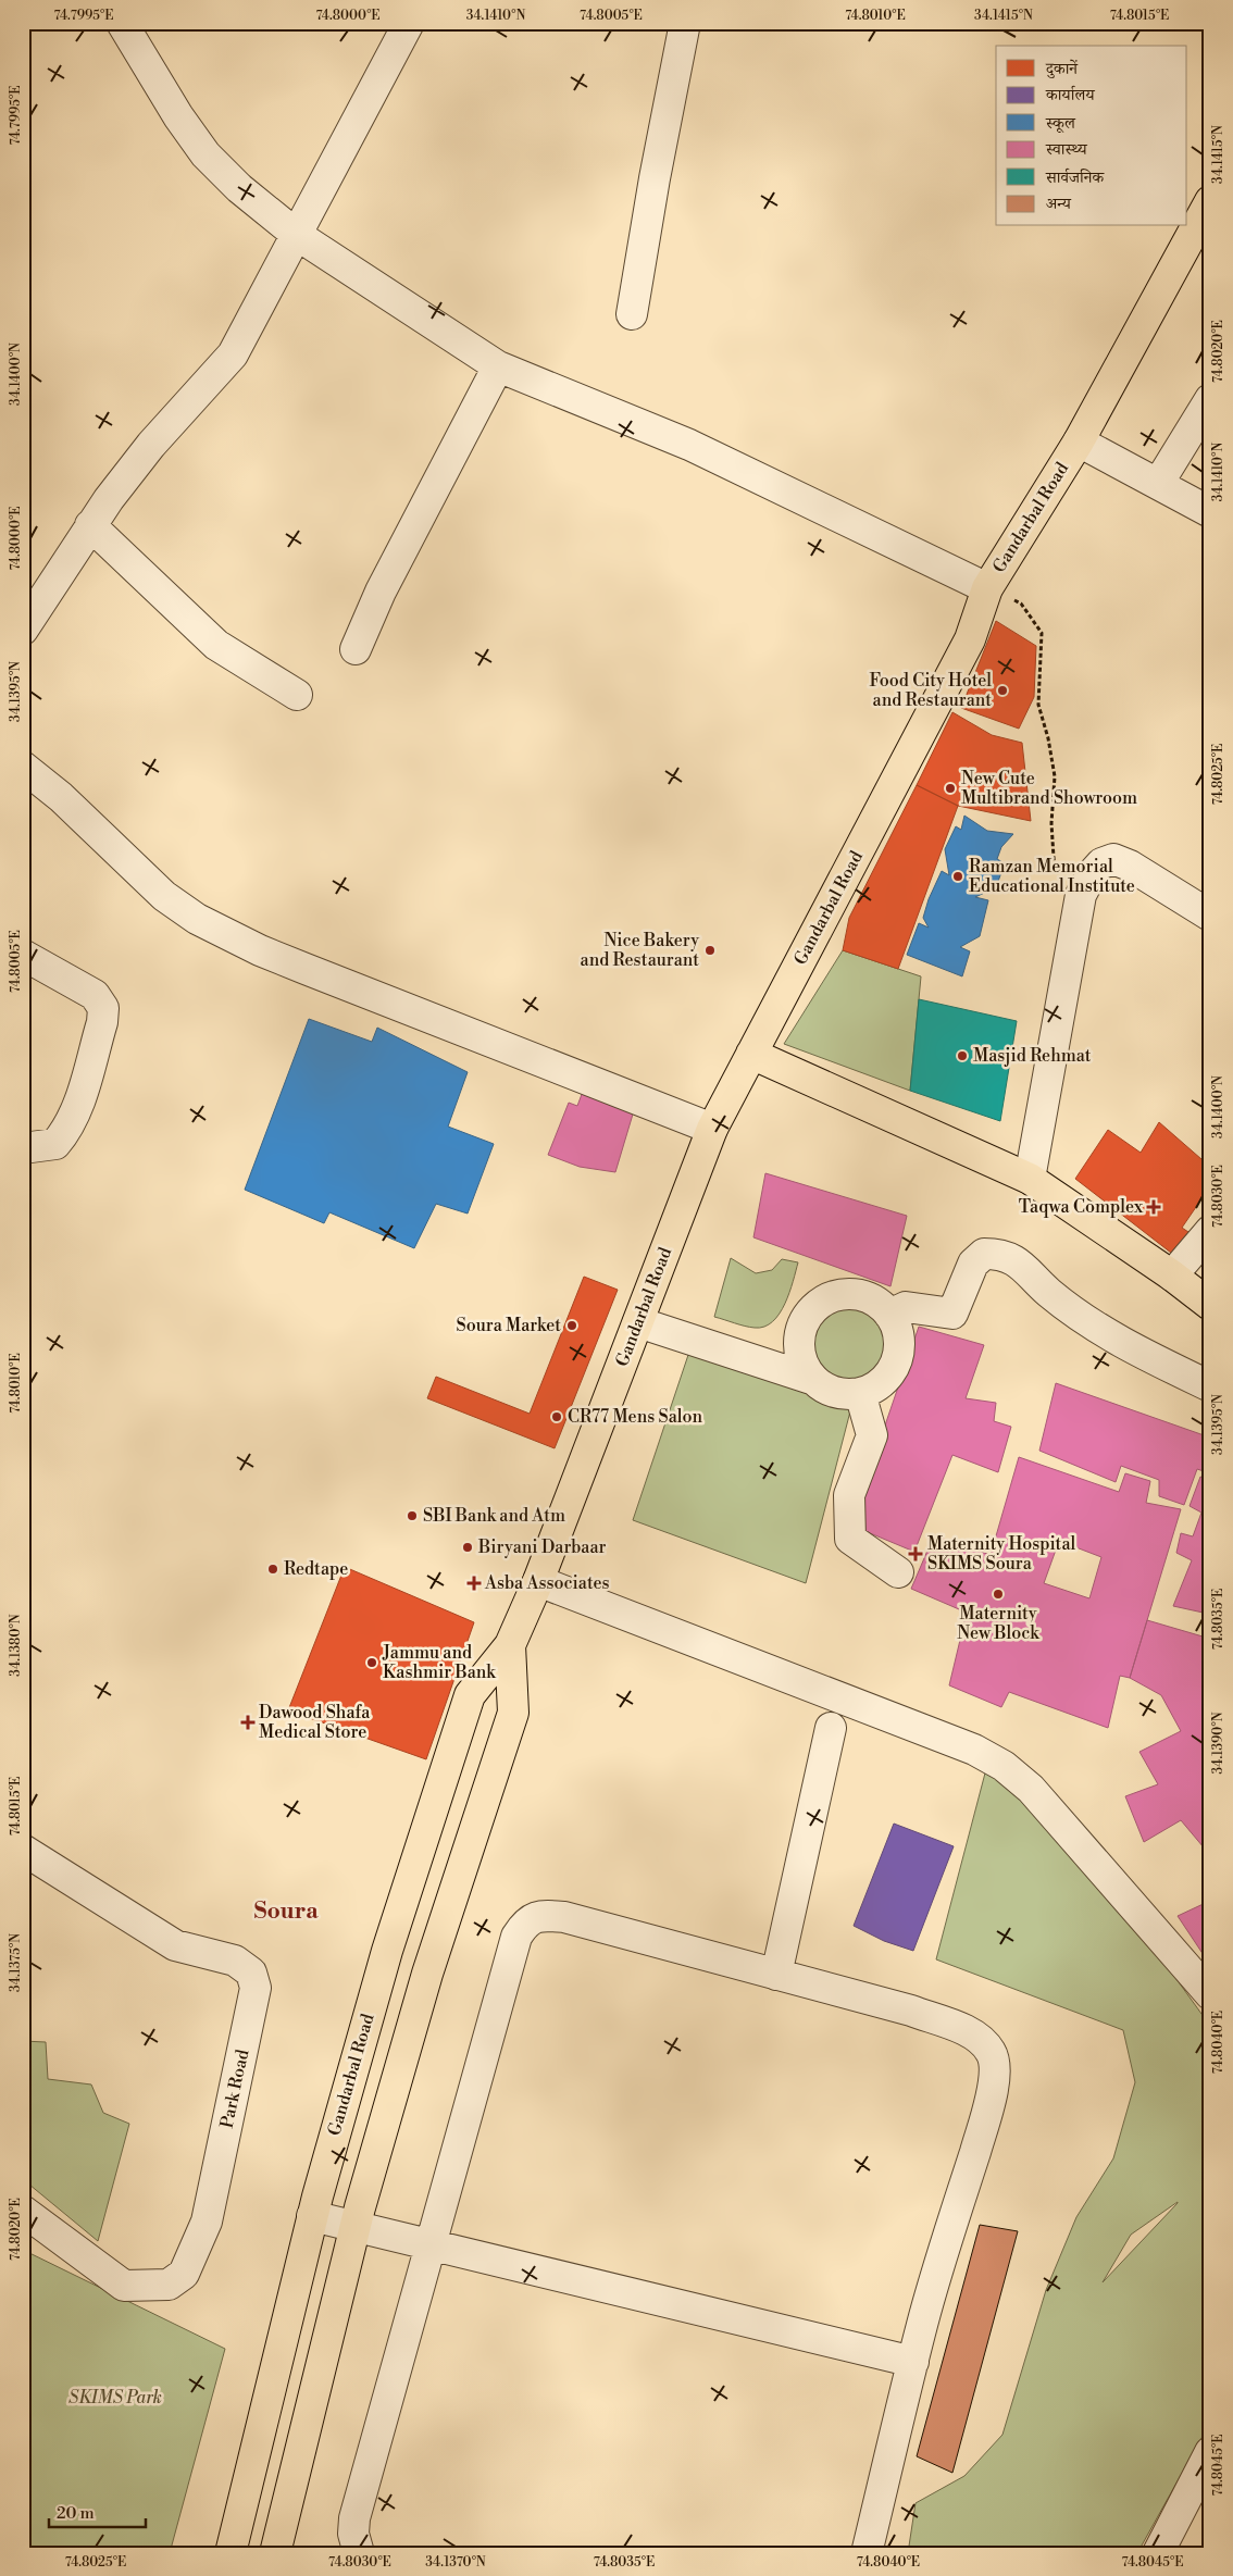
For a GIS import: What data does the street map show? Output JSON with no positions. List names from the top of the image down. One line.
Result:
{"streets":{"main road":["Gandarbal Road"],"street":["Park Road"]},"districts":["Soura"],"parks":["SKIMS Park"],"places":{"other":["Food City Hotel and Restaurant","New Cute Multibrand Showroom","Ramzan Memorial Educational Institute","Nice Bakery and Restaurant","Masjid Rehmat","Soura Market","CR77 Mens Salon","SBI Bank and Atm","Biryani Darbaar","Redtape","Maternity New Block","Jammu and Kashmir Bank"],"health":["Taqwa Complex","Maternity Hospital SKIMS Soura","Asba Associates","Dawood Shafa Medical Store"]},"legend":["दुकानें","कार्यालय","स्कूल","स्वास्थ्य","सार्वजनिक","अन्य"],"scale_bar":"20 m","coordinates":["74.7995°E","74.8000°E","34.1410°N","74.8005°E","74.8010°E","34.1415°N","74.8015°E","74.8020°E","34.1400°N","34.1395°N","74.8025°E","74.8030°E","74.8035°E","34.1380°N","34.1390°N","34.1375°N","74.8040°E","74.8045°E","34.1370°N"]}
